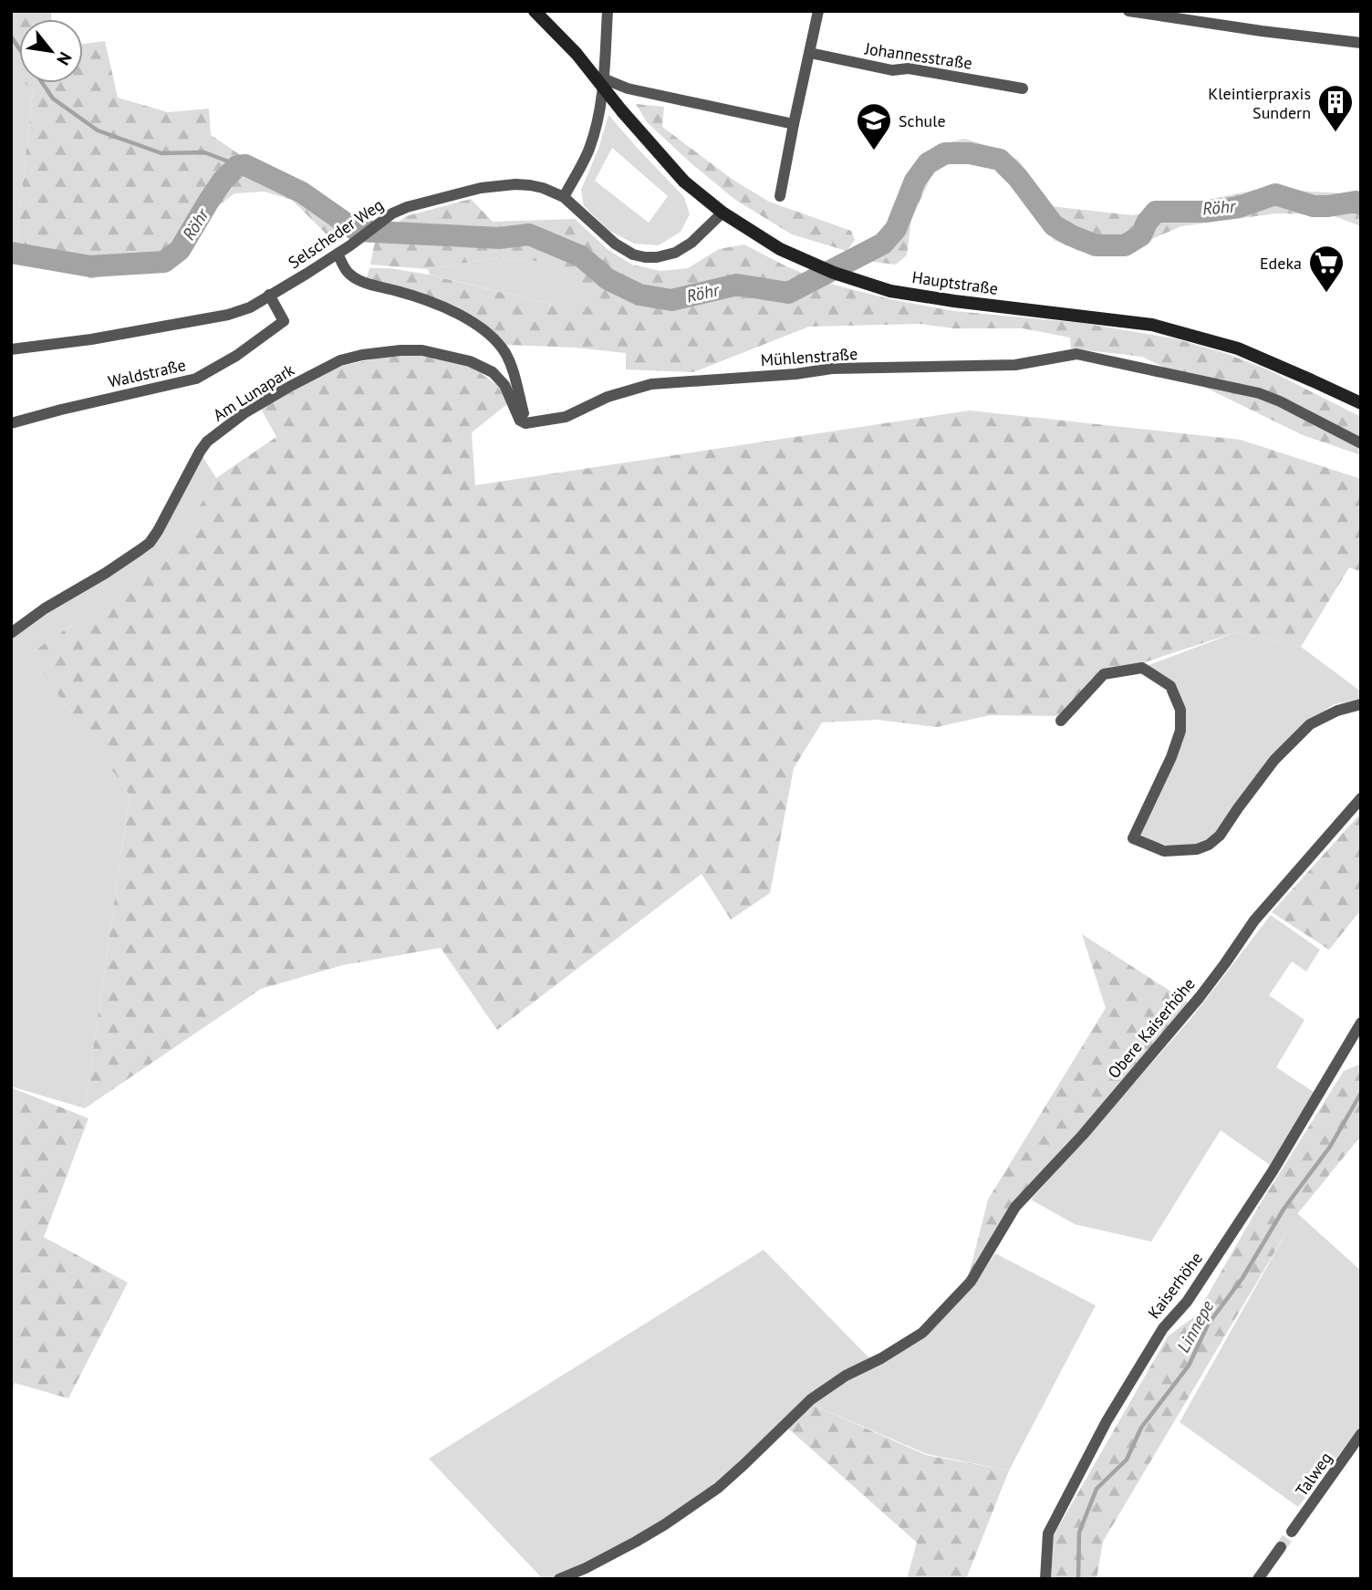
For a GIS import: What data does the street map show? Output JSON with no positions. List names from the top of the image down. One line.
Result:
{"streets":{"main road":["Hauptstraße"],"street":["Johannesstraße","Selscheder Weg","Mühlenstraße","Waldstraße","Am Lunapark","Obere Kaiserhöhe","Kaiserhöhe","Talweg"]},"crossings":[["Selscheder Weg","Hauptstraße"],["Selscheder Weg","Waldstraße"],["Mühlenstraße","Am Lunapark"]],"water":["Röhr","Linnepe"],"places":{"building":["Kleintierpraxis Sundern"],"school or university":["Schule"],"supermarket":["Edeka"]},"north":"bottom right"}
